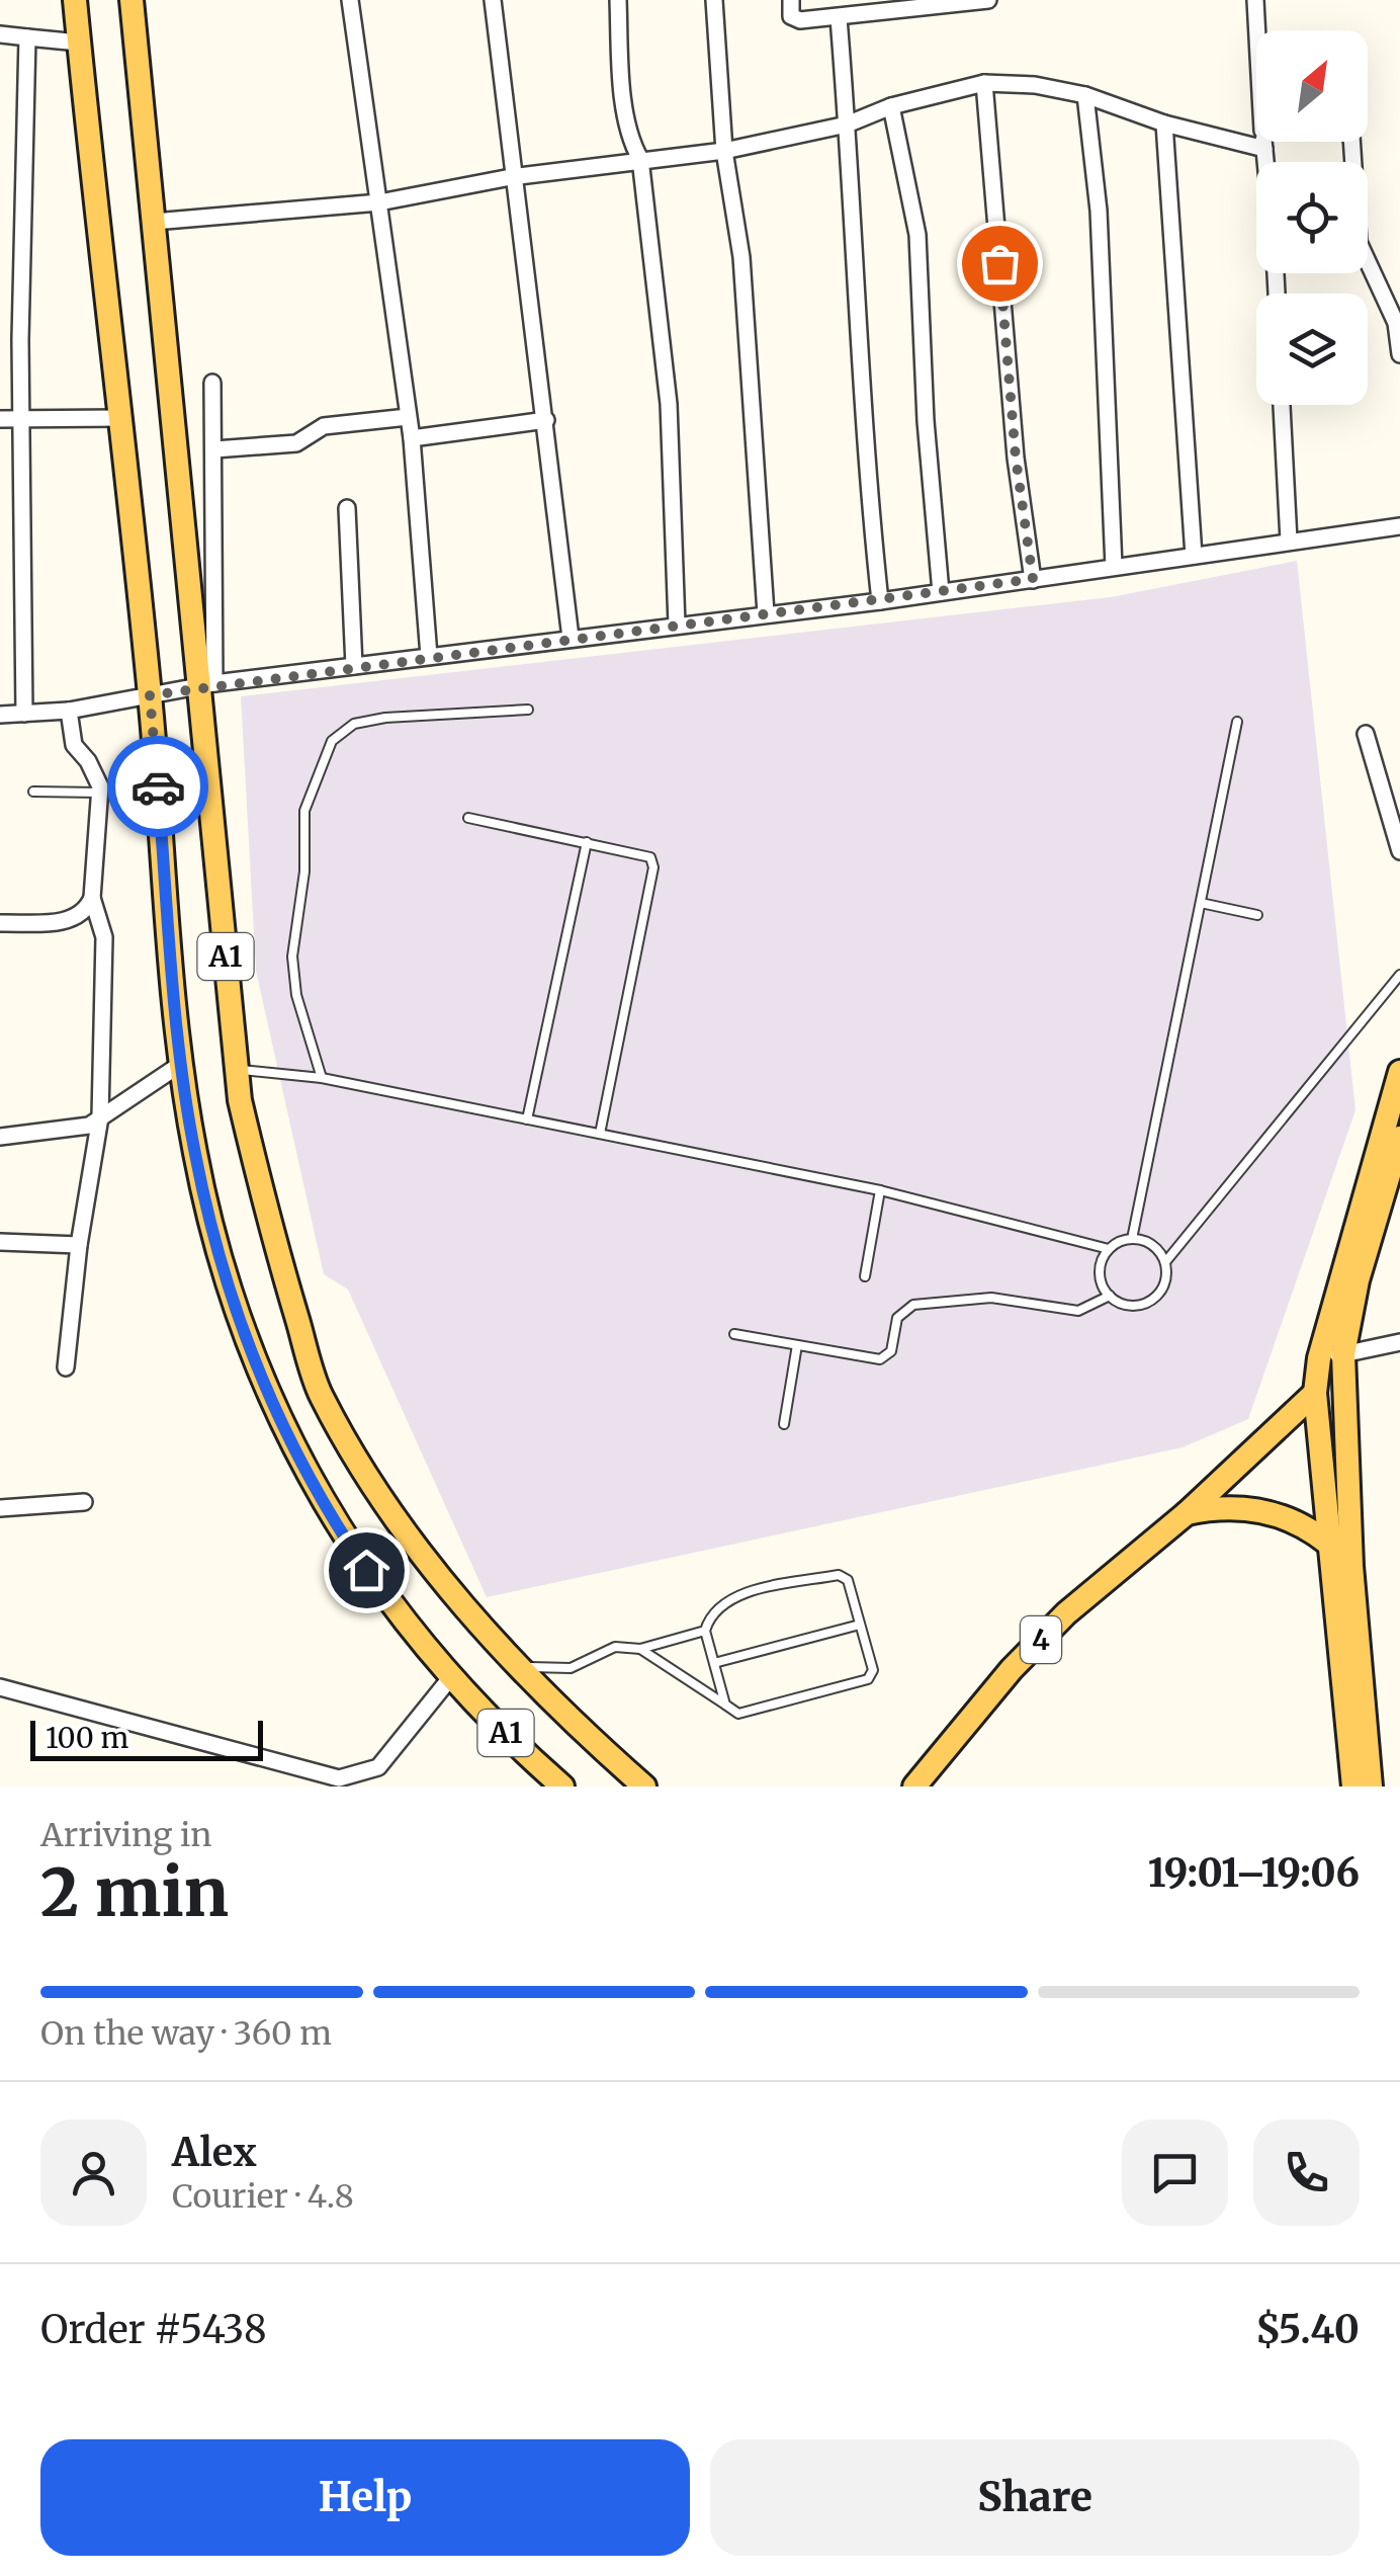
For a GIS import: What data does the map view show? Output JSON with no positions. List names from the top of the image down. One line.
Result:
{"streets":{"main road":["A1","4"]},"scale_bar":"100 m","north":"top right","page":{"scale":"100 m","heading":["2 min","Arriving in","19:01–19:06"],"panel":["Alex","Courier · 4.8","Order #5438","$5.40"],"bar":"On the way · 360 m","buttons":["Help","Share"]}}
